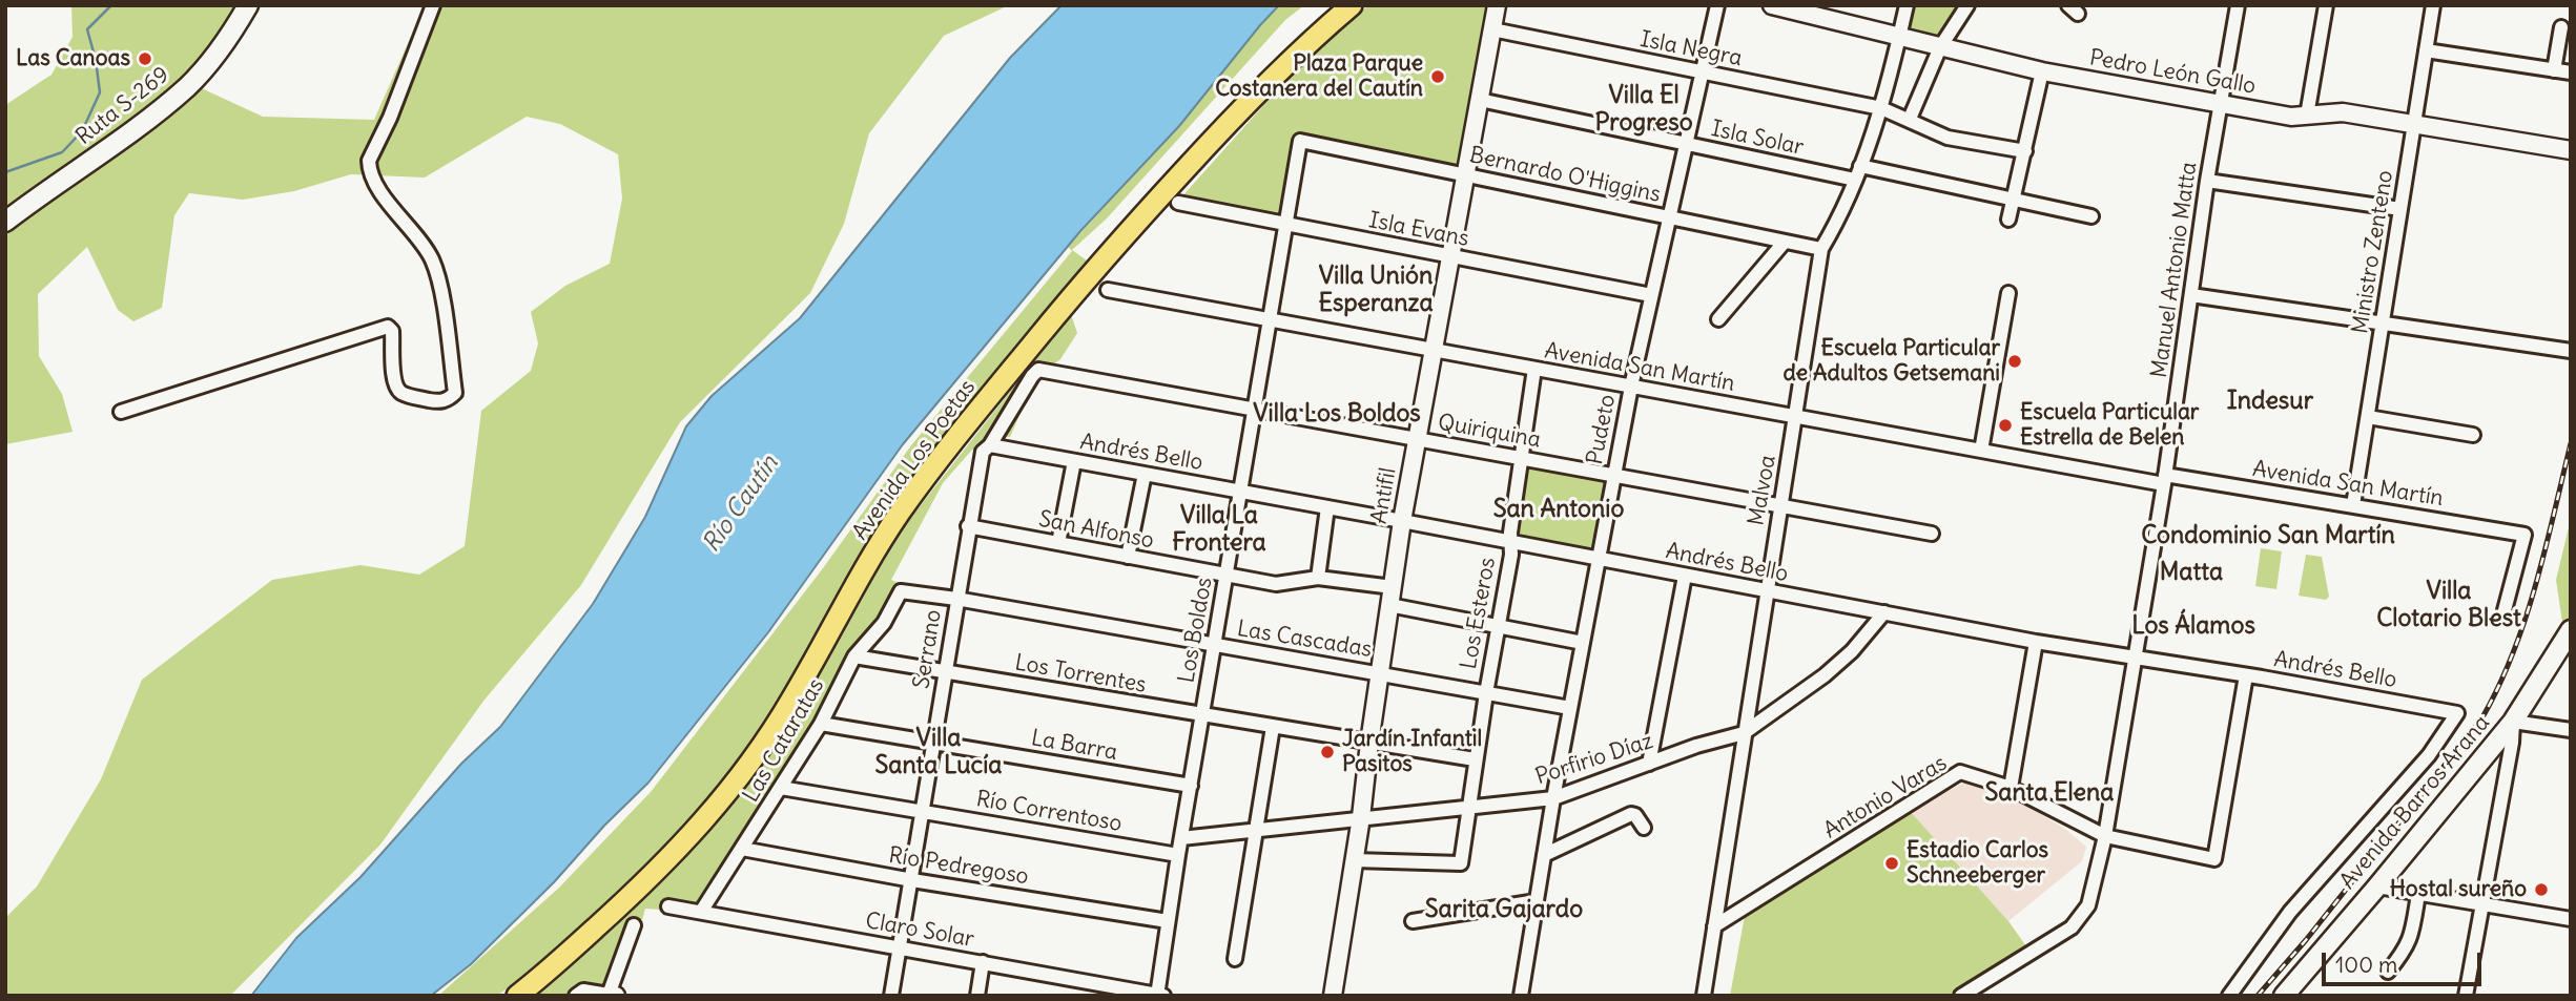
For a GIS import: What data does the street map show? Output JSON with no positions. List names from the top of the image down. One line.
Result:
{"streets":{"main road":["Ruta S-269","Avenida Los Poetas","Avenida Barros Arana"],"street":["Isla Negra","Pedro León Gallo","Isla Solar","Bernardo O'Higgins","Isla Evans","Ministro Zenteno","Manuel Antonio Matta","Avenida San Martín","Pudeto","Quiriquina","Andrés Bello","Malvoa","Antifil","San Alfonso","Los Esteros","Los Boldos","Las Cascadas","Serrano","Los Torrentes","Las Cataratas","La Barra","Porfirio Díaz","Antonio Varas","Río Correntoso","Río Pedregoso","Claro Solar"]},"crossings":[["Isla Negra","Pudeto"],["Isla Negra","Malvoa"],["Isla Negra","Antifil"],["Pedro León Gallo","Ministro Zenteno"],["Pedro León Gallo","Manuel Antonio Matta"],["Pedro León Gallo","Malvoa"],["Isla Solar","Pudeto"],["Isla Solar","Malvoa"],["Isla Solar","Antifil"],["Bernardo O'Higgins","Pudeto"],["Bernardo O'Higgins","Malvoa"],["Bernardo O'Higgins","Antifil"],["Bernardo O'Higgins","Los Boldos"],["Isla Evans","Pudeto"],["Isla Evans","Antifil"],["Isla Evans","Los Boldos"],["Ministro Zenteno","Avenida San Martín"],["Manuel Antonio Matta","Avenida San Martín"],["Manuel Antonio Matta","Andrés Bello"],["Manuel Antonio Matta","Antonio Varas"],["Avenida San Martín","Pudeto"],["Avenida San Martín","Malvoa"],["Avenida San Martín","Antifil"],["Avenida San Martín","Los Esteros"],["Avenida San Martín","Los Boldos"],["Pudeto","Quiriquina"],["Pudeto","Andrés Bello"],["Pudeto","Las Cascadas"],["Pudeto","Porfirio Díaz"],["Quiriquina","Malvoa"],["Quiriquina","Antifil"],["Quiriquina","Los Esteros"],["Quiriquina","Los Boldos"],["Quiriquina","Serrano"],["Andrés Bello","Malvoa"],["Andrés Bello","Antifil"],["Andrés Bello","Los Esteros"],["Andrés Bello","Los Boldos"],["Andrés Bello","Serrano"],["Andrés Bello","Porfirio Díaz"],["Andrés Bello","Antonio Varas"],["Malvoa","Porfirio Díaz"],["Malvoa","Antonio Varas"],["Antifil","San Alfonso"],["Antifil","Los Esteros"],["Antifil","Las Cascadas"],["Antifil","Los Torrentes"],["Antifil","Porfirio Díaz"],["San Alfonso","Los Boldos"],["San Alfonso","Serrano"],["Los Esteros","Las Cascadas"],["Los Esteros","Los Torrentes"],["Los Esteros","Porfirio Díaz"],["Los Boldos","Las Cascadas"],["Los Boldos","Los Torrentes"],["Los Boldos","La Barra"],["Los Boldos","Porfirio Díaz"],["Los Boldos","Río Correntoso"],["Los Boldos","Río Pedregoso"],["Los Boldos","Claro Solar"],["Las Cascadas","Serrano"],["Las Cascadas","Las Cataratas"],["Serrano","Los Torrentes"],["Serrano","La Barra"],["Serrano","Río Correntoso"],["Serrano","Río Pedregoso"],["Serrano","Claro Solar"],["Los Torrentes","Las Cataratas"],["Las Cataratas","La Barra"],["Las Cataratas","Río Correntoso"],["Las Cataratas","Río Pedregoso"],["Las Cataratas","Claro Solar"]],"districts":["Villa El Progreso","Villa Unión Esperanza","Indesur","Villa Los Boldos","San Antonio","Villa La Frontera","Condominio San Martín","Matta","Villa Clotario Blest","Los Álamos","Villa Santa Lucía","Santa Elena","Sarita Gajardo"],"water":["Río Cautín"],"places":["Las Canoas","Plaza Parque Costanera del Cautín","Escuela Particular de Adultos Getsemani","Escuela Particular Estrella de Belen","Jardín Infantil Pasitos","Estadio Carlos Schneeberger","Hostal sureño"],"scale_bar":"100 m"}
